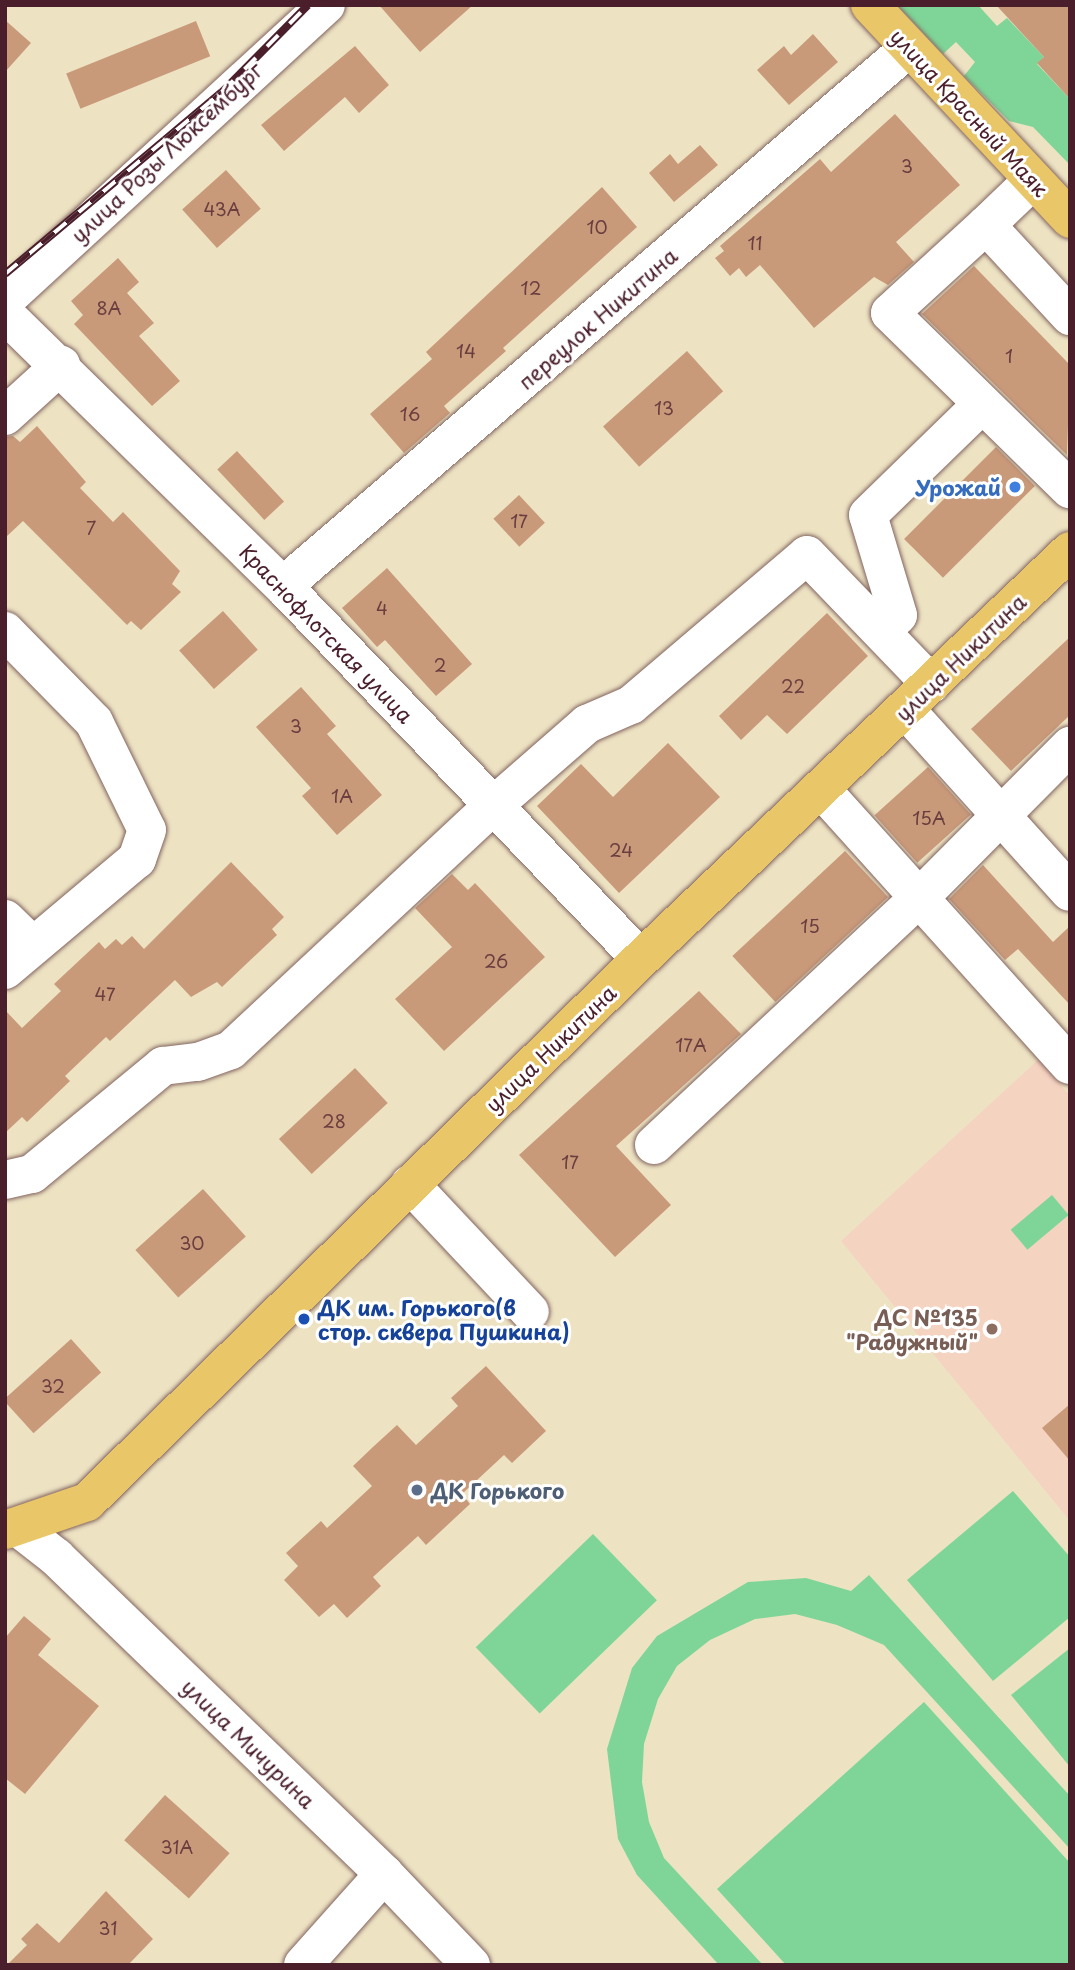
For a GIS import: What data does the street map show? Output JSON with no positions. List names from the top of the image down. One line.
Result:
{"streets":{"main road":["улица Красный Маяк","улица Никитина"],"street":["улица Розы Люксембург","переулок Никитина","Краснофлотская улица","улица Мичурина"]},"crossings":[["улица Красный Маяк","переулок Никитина"],["переулок Никитина","Краснофлотская улица"],["Краснофлотская улица","улица Никитина"],["улица Никитина","улица Мичурина"]],"places":["Урожай","ДК им. Горького(в стор. сквера Пушкина)","ДС №135 \"Радужный\"","ДК Горького"],"house_numbers":["3","43А","10","11","12","8А","14","1","13","16","17","7","4","2","22","3","1А","15А","24","15","26","47","17А","28","17","30","32","31А","31"]}
